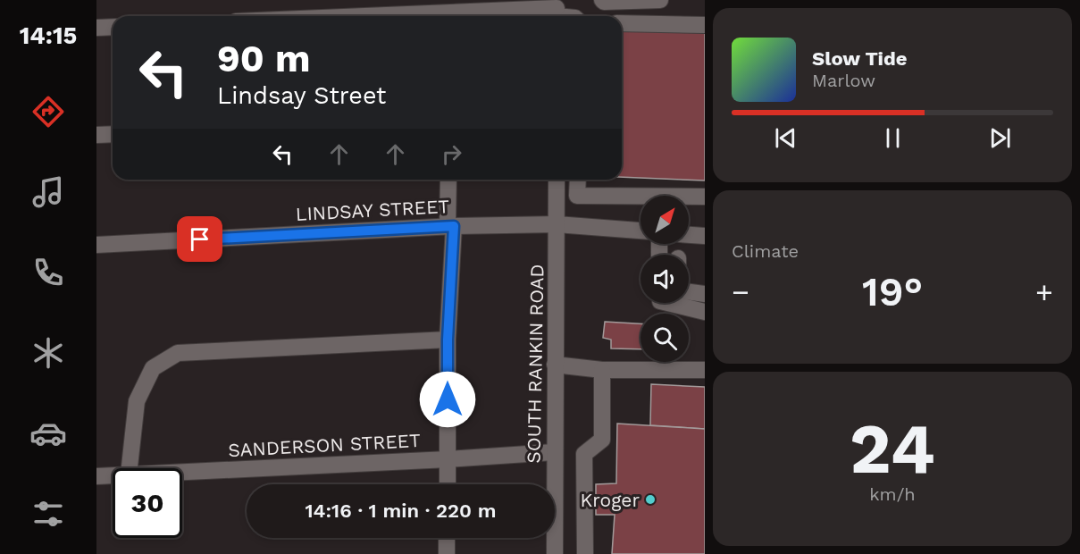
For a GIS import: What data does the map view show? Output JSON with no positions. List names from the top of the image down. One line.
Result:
{"streets":{"street":["LINDSAY STREET","SOUTH RANKIN ROAD","SANDERSON STREET"]},"crossings":[["LINDSAY STREET","SOUTH RANKIN ROAD"],["SOUTH RANKIN ROAD","SANDERSON STREET"]],"places":["Kroger"],"north":"top right","page":{"tabs":"14:15","turn":["90 m","Lindsay Street"],"song":["Slow Tide","Marlow"],"tile":["Climate",["24","km/h"]],"heat":["−","19°","+"],"limit":"30","trip":"14:16 · 1 min · 220 m"}}
